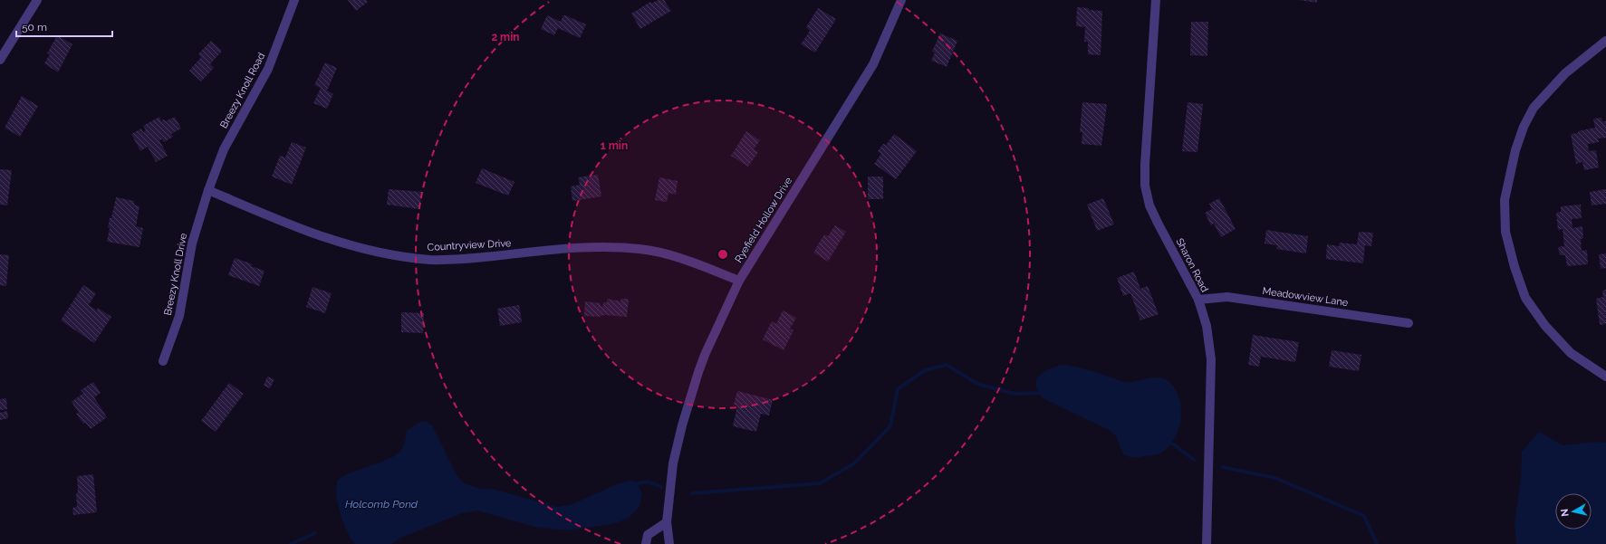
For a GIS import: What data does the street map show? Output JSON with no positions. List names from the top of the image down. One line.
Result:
{"streets":{"street":["Breezy Knoll Road","Ryefield Hollow Drive","Countryview Drive","Sharon Road","Breezy Knoll Drive","Meadowview Lane"]},"crossings":[["Breezy Knoll Road","Countryview Drive"],["Breezy Knoll Road","Breezy Knoll Drive"],["Ryefield Hollow Drive","Countryview Drive"],["Countryview Drive","Breezy Knoll Drive"],["Sharon Road","Meadowview Lane"]],"water":["Holcomb Pond"],"scale_bar":"50 m","north":"left","rings":["2 min","1 min"]}
